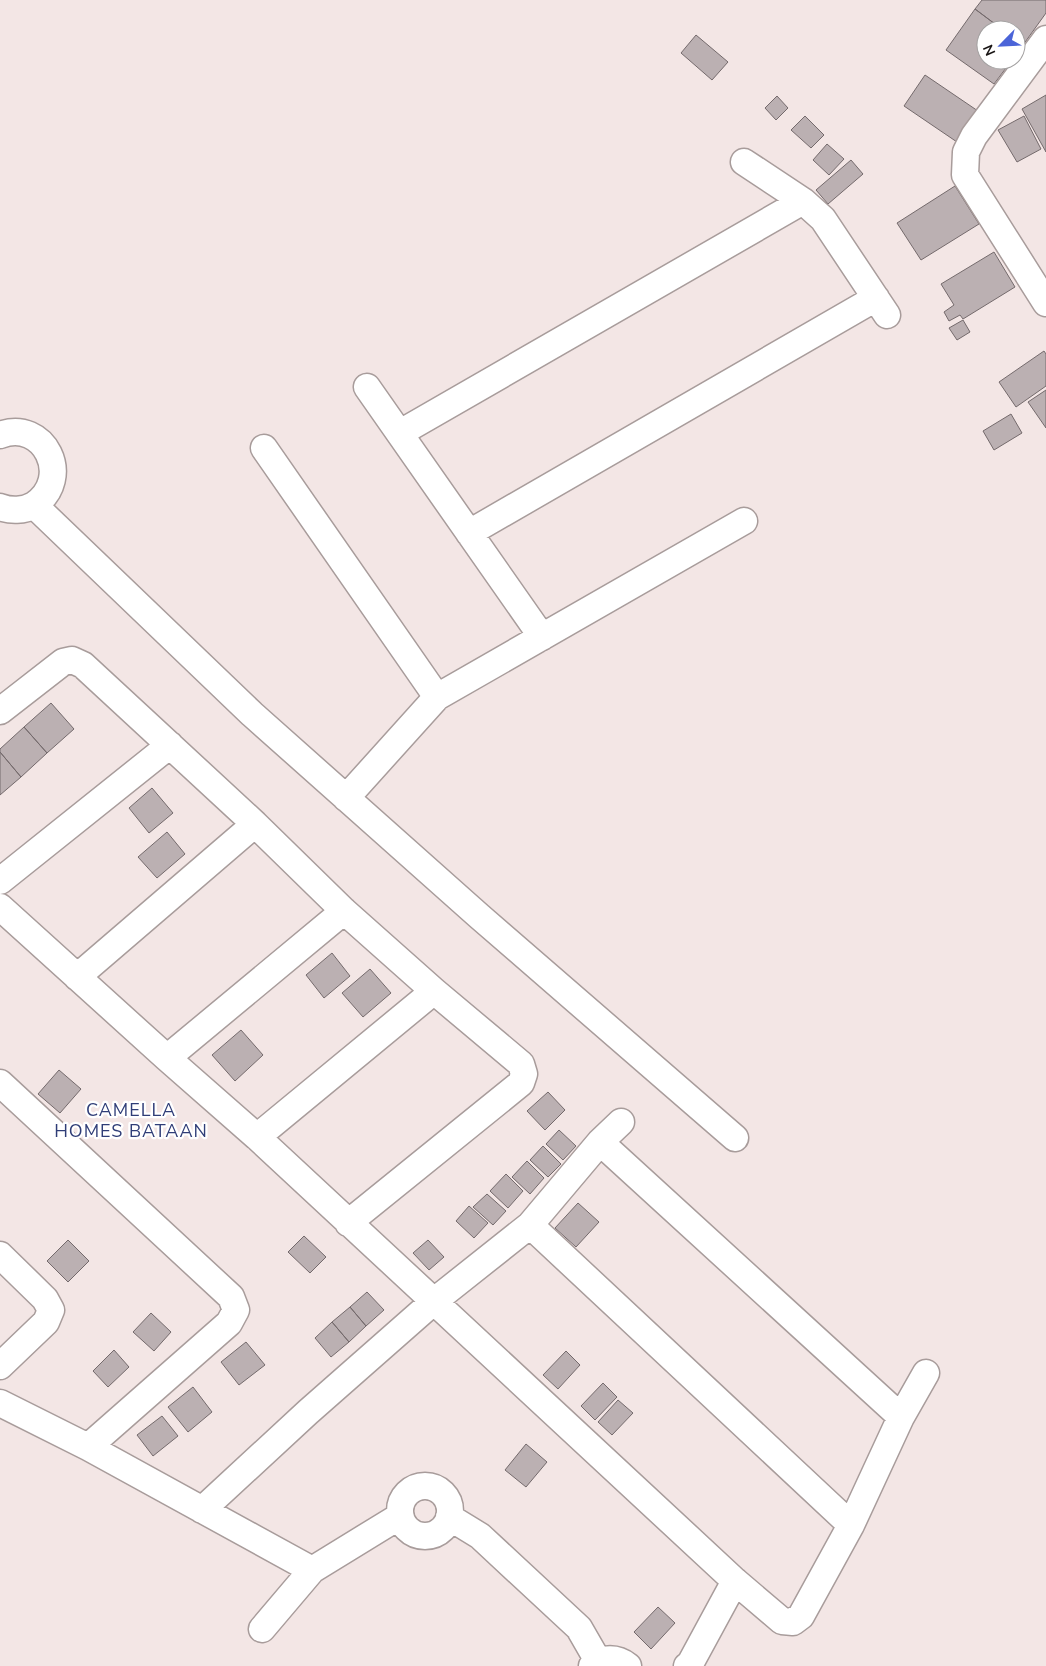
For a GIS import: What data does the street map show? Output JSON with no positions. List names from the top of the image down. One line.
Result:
{"districts":["CAMELLA HOMES BATAAN"],"north":"bottom left"}
